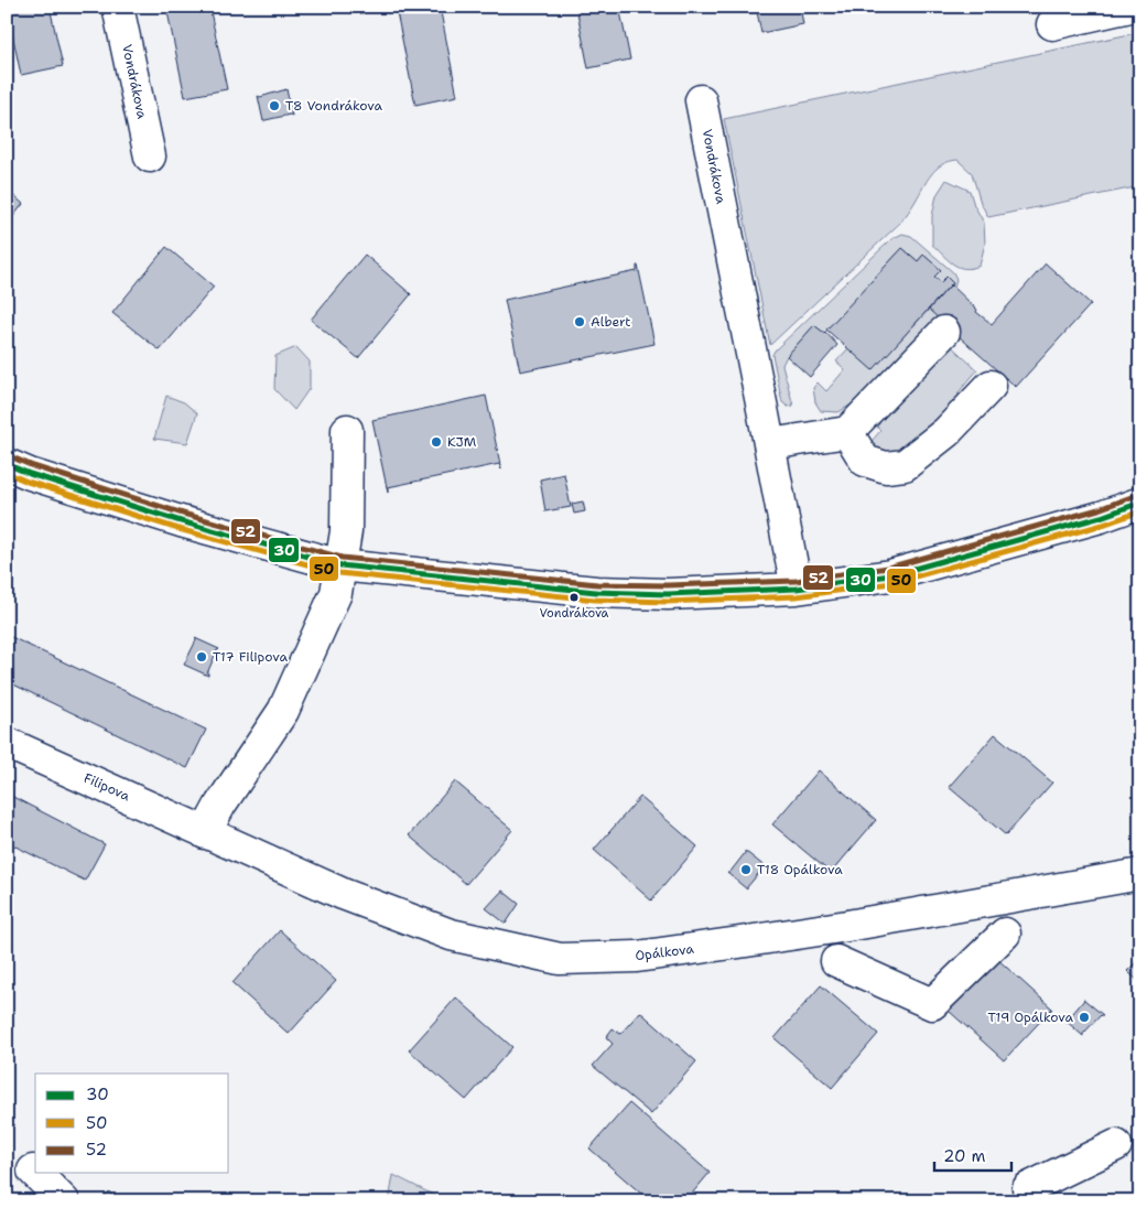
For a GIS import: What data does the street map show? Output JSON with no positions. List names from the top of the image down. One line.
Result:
{"streets":{"street":["Vondrákova","Filipova","Opálkova"]},"crossings":[["Filipova","Opálkova"]],"places":["T8 Vondrákova","Albert","KJM","Vondrákova","T17 Filipova","T18 Opálkova","T19 Opálkova"],"lines":["transit line 52","transit line 30","transit line 50"],"legend":["30","50","52"],"scale_bar":"20 m"}
